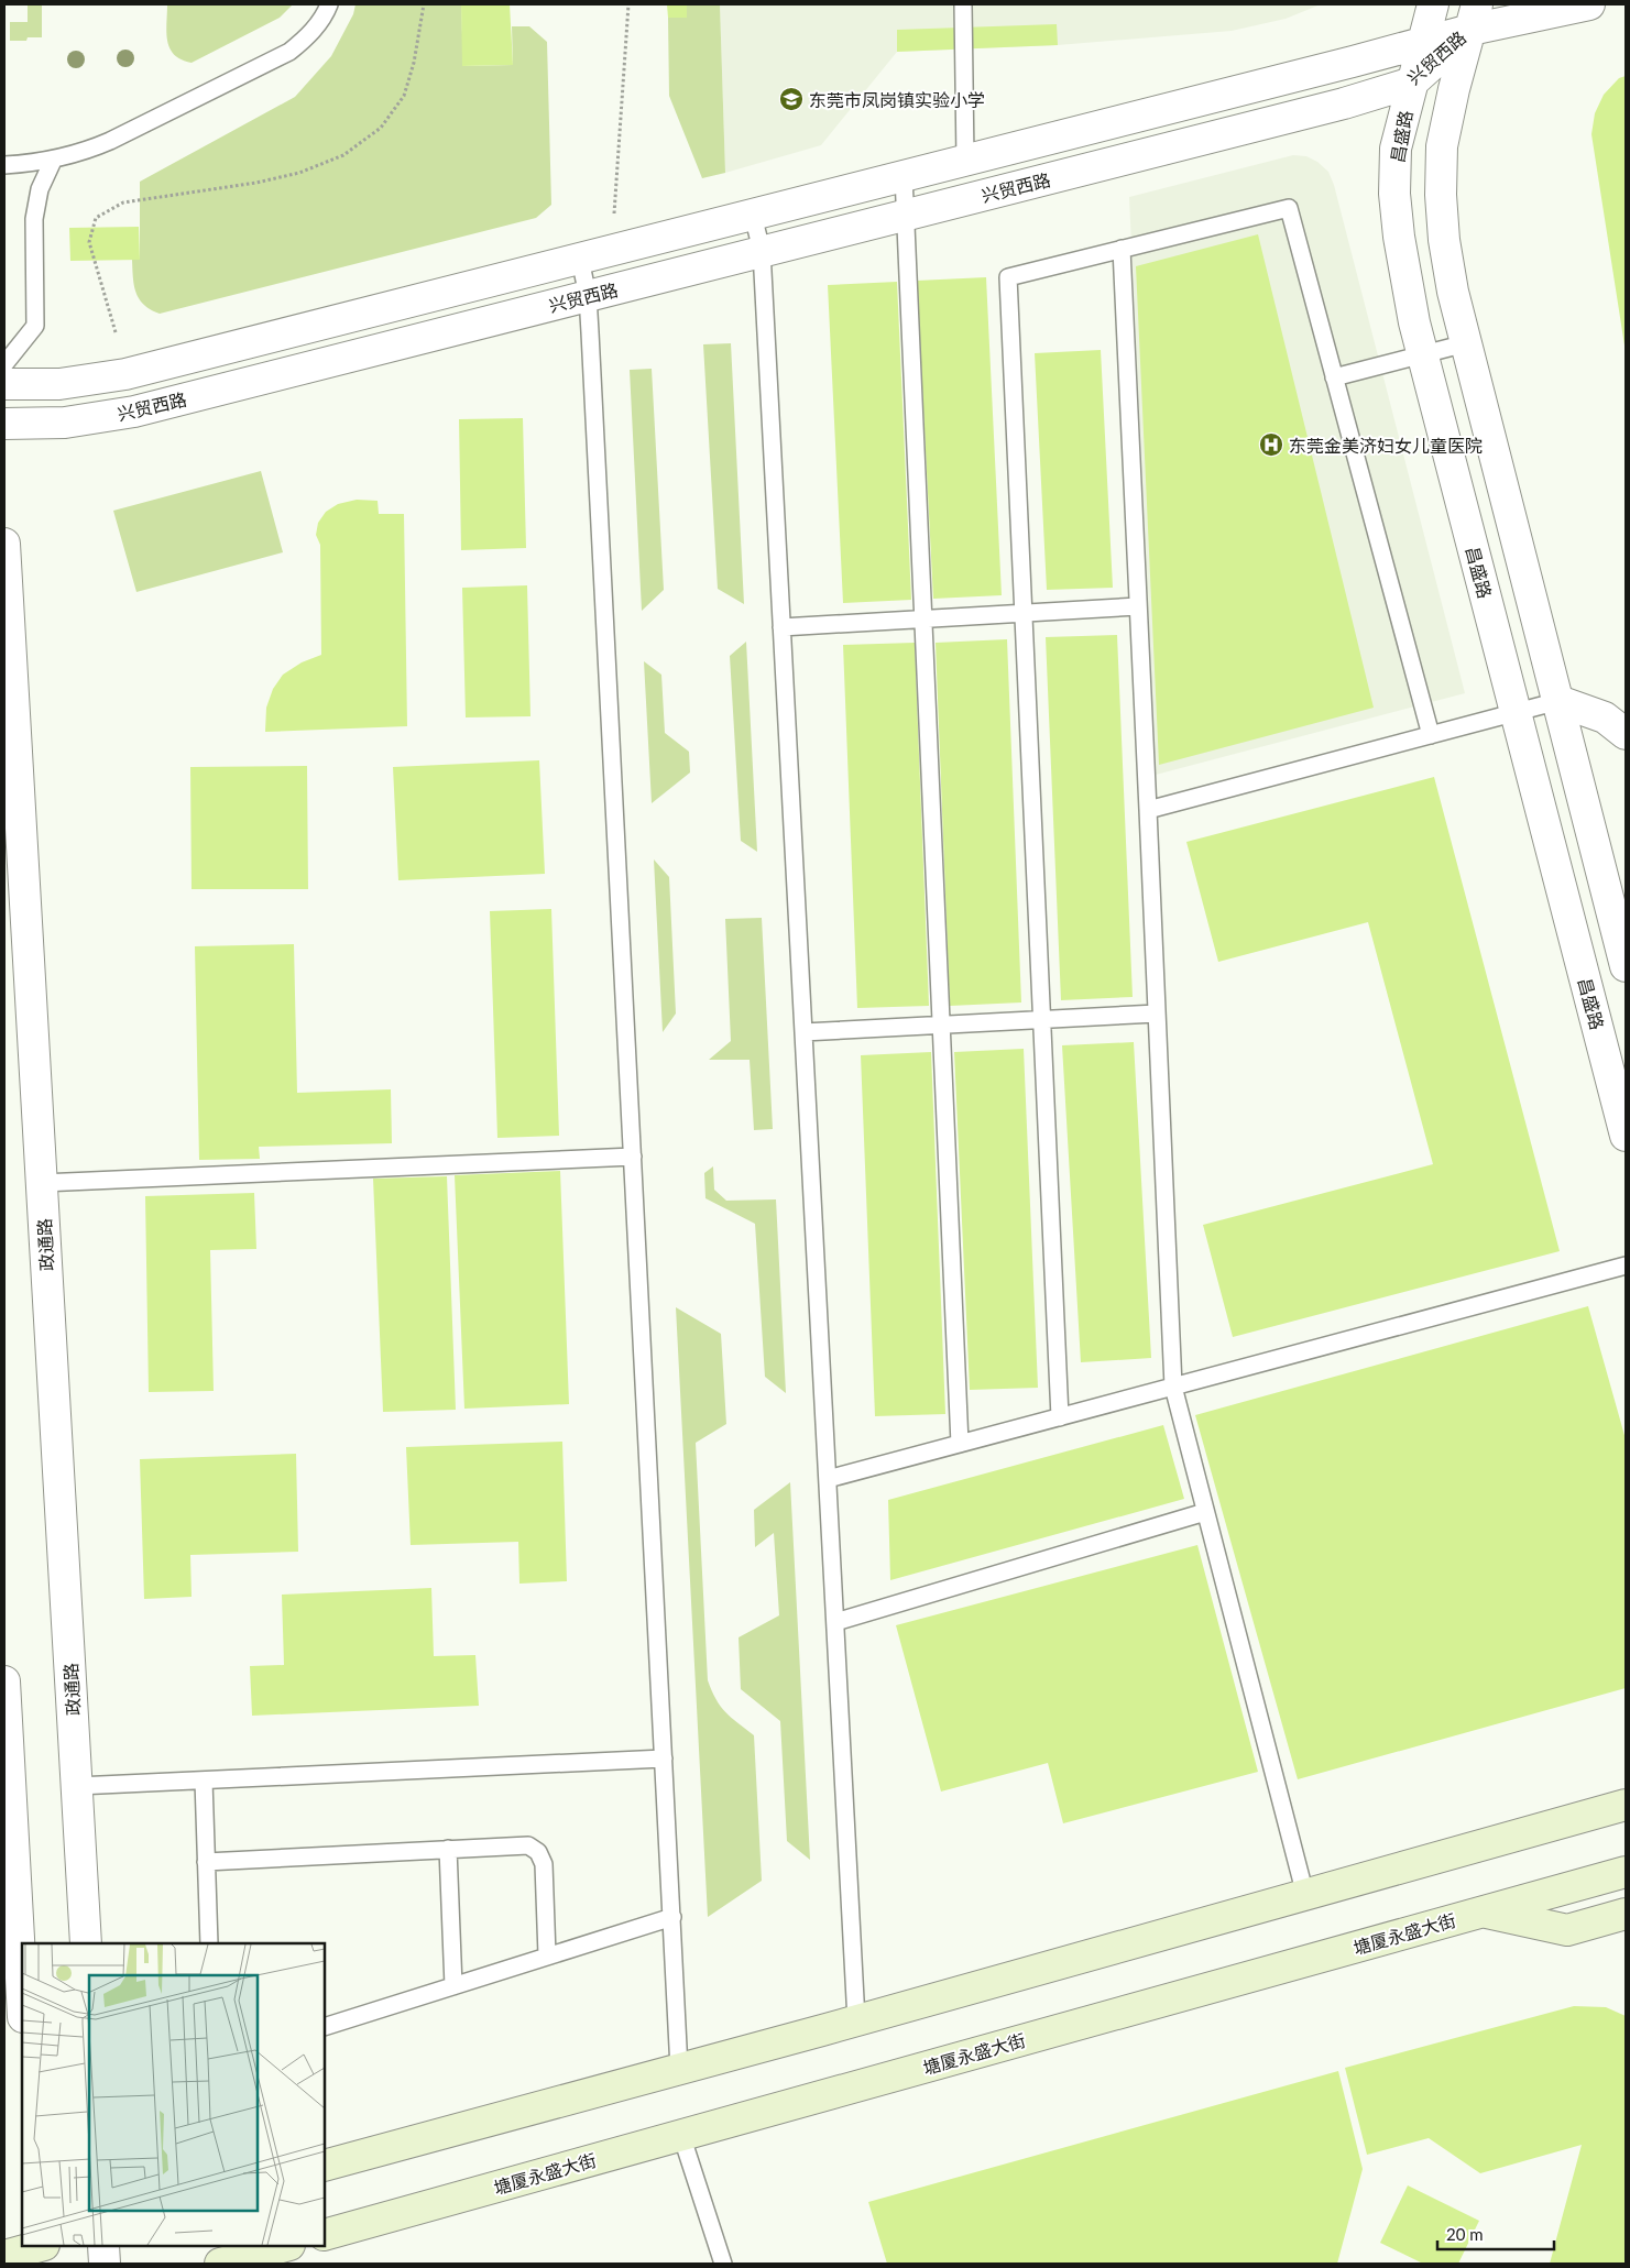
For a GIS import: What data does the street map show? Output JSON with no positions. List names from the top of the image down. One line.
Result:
{"streets":{"main road":["塘厦永盛大街"],"street":["兴贸西路","昌盛路","政通路"]},"crossings":[["兴贸西路","昌盛路"]],"places":{"school or university":["东莞市凤岗镇实验小学"],"hospital":["东莞金美济妇女儿童医院"]},"scale_bar":"20 m"}
